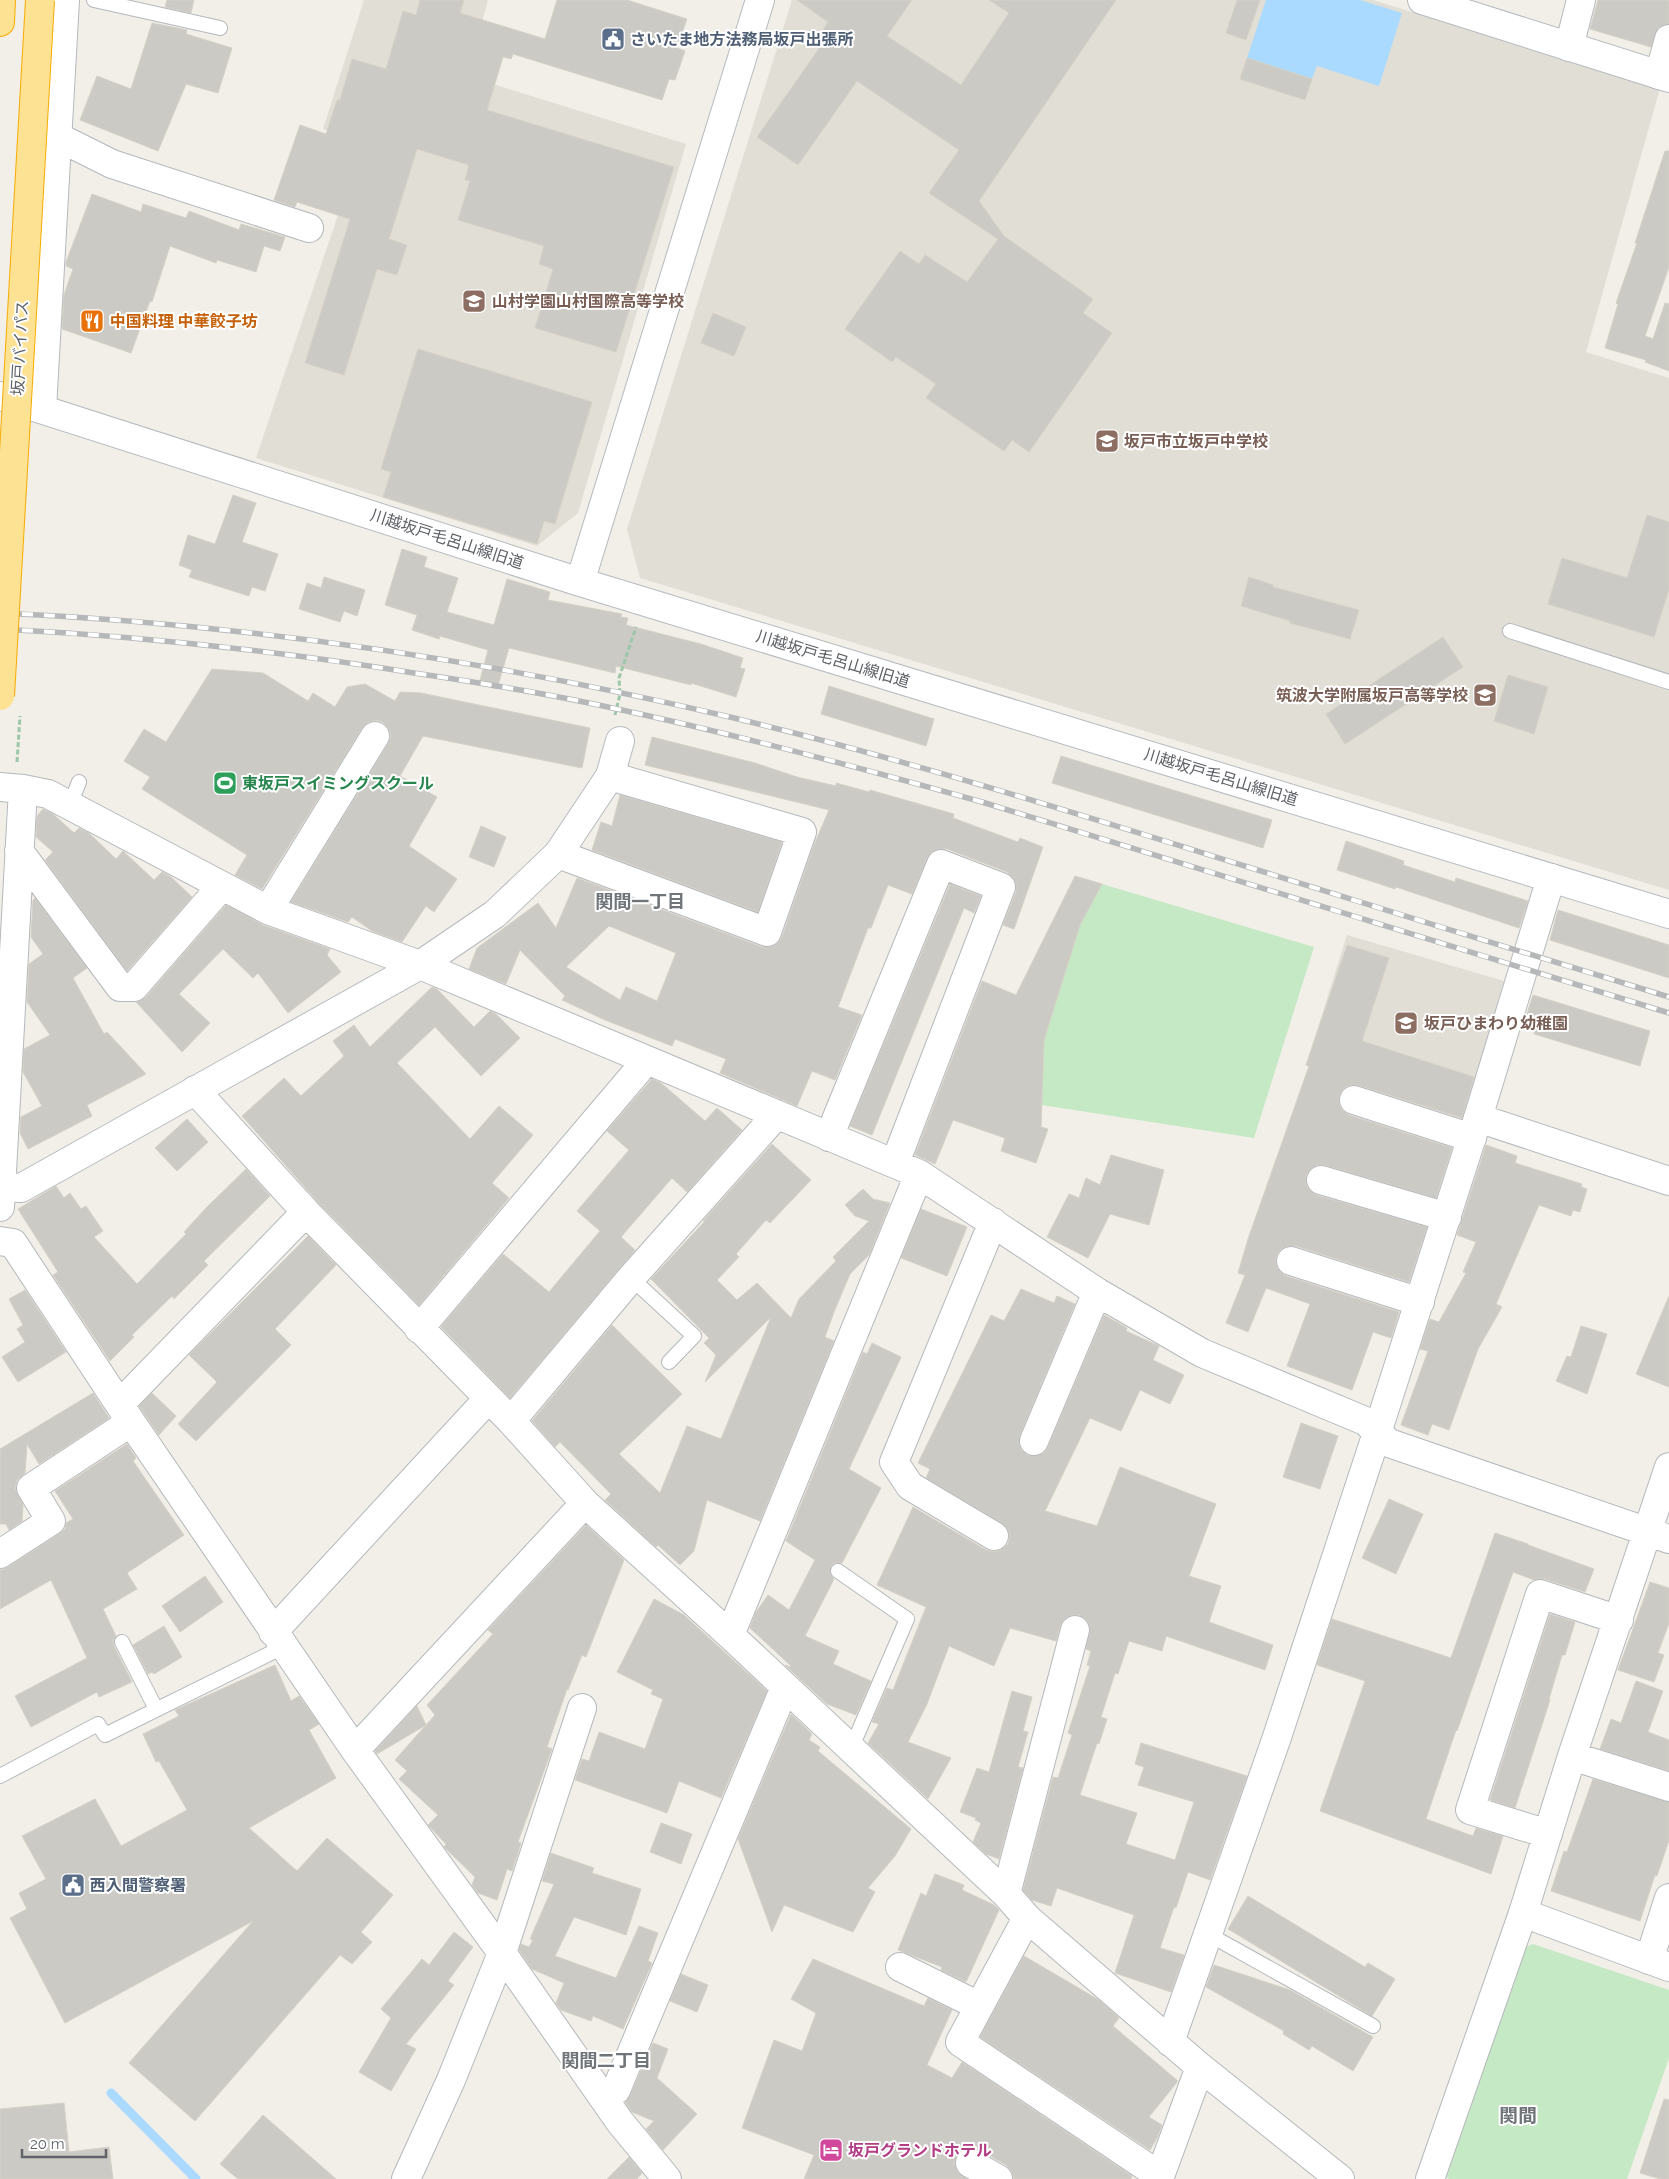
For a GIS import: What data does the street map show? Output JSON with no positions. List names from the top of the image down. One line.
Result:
{"streets":{"highway":["坂戸バイパス"],"street":["川越坂戸毛呂山線旧道"]},"districts":["関間一丁目","関間二丁目","関間"],"places":{"public building":["さいたま地方法務局坂戸出張所","西入間警察署"],"school or university":["山村学園山村国際高等学校","坂戸市立坂戸中学校","筑波大学附属坂戸高等学校","坂戸ひまわり幼稚園"],"restaurant":["中国料理 中華餃子坊"],"sports":["東坂戸スイミングスクール"],"hotel":["坂戸グランドホテル"]},"scale_bar":"20 m"}
